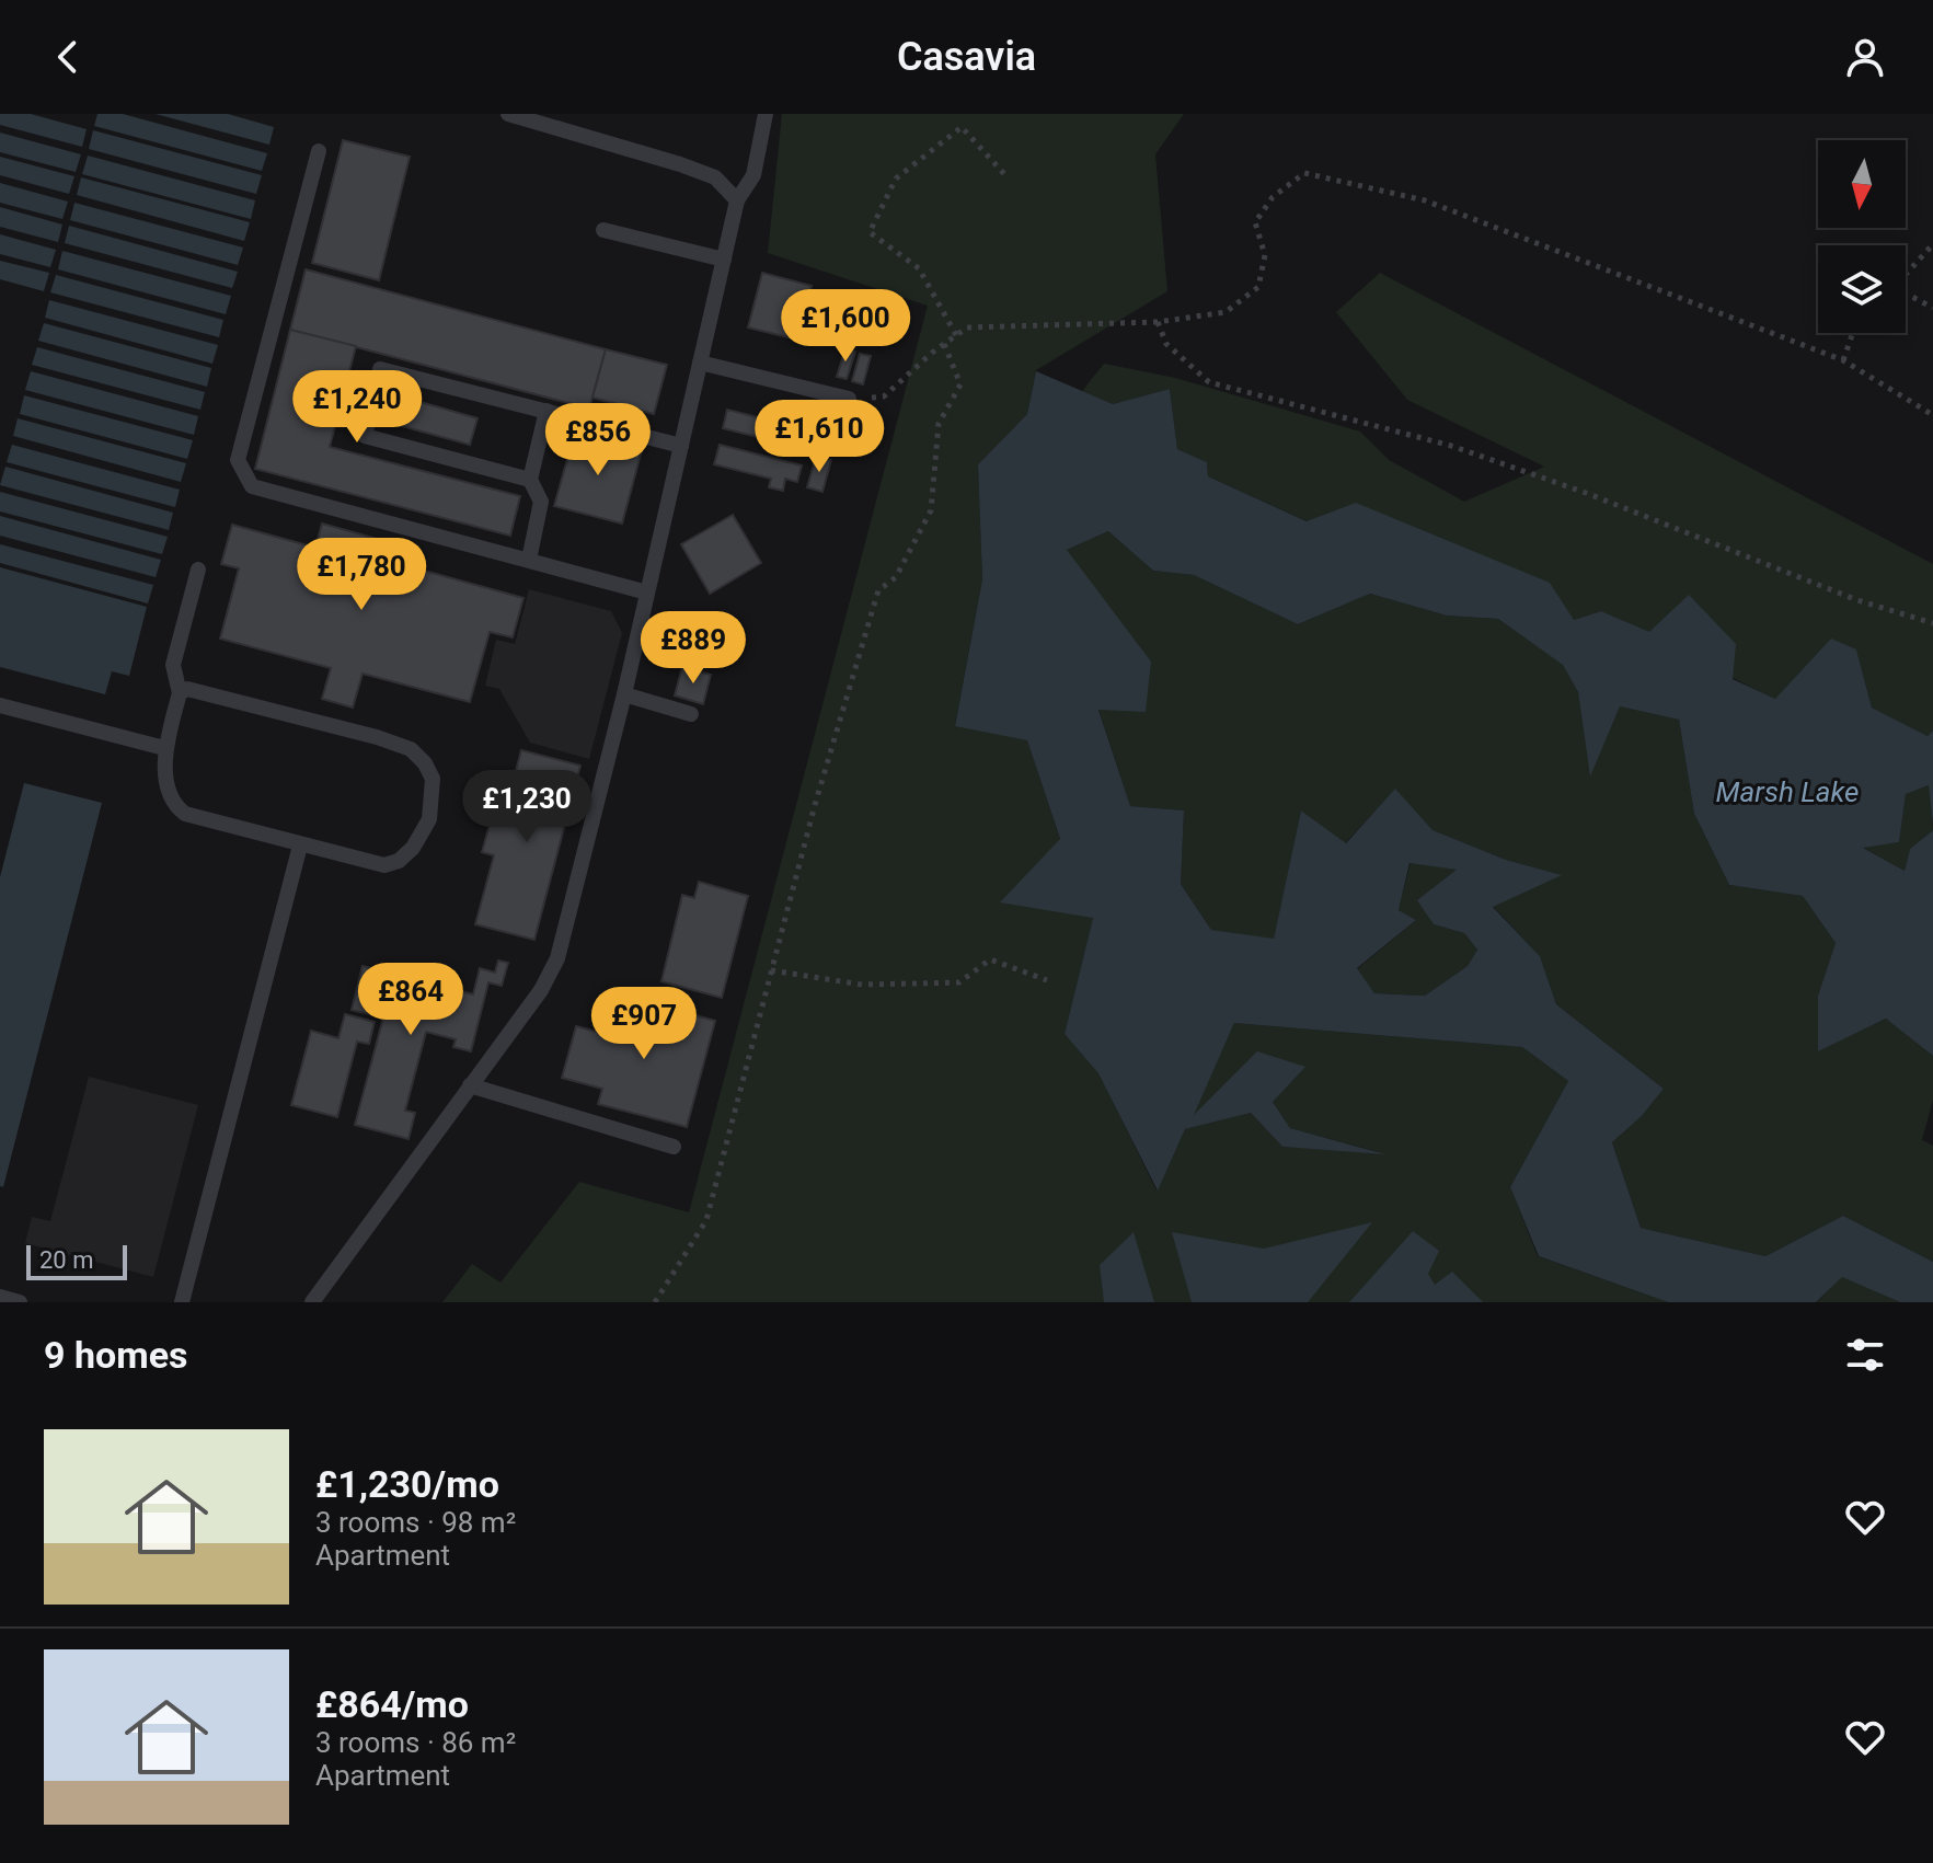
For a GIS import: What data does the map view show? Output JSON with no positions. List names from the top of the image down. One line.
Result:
{"water":["Marsh Lake"],"scale_bar":"20 m","north":"bottom","page":{"header":"Casavia","price":["£1,600","£1,240","£1,610","£856","£1,780","£889","£1,230","£864","£907"],"scale":"20 m","heading":"9 homes","list":[{"name":"£1,230/mo","note":"3 rooms · 98 m² · Apartment"},{"name":"£864/mo","note":"3 rooms · 86 m² · Apartment"}]}}
